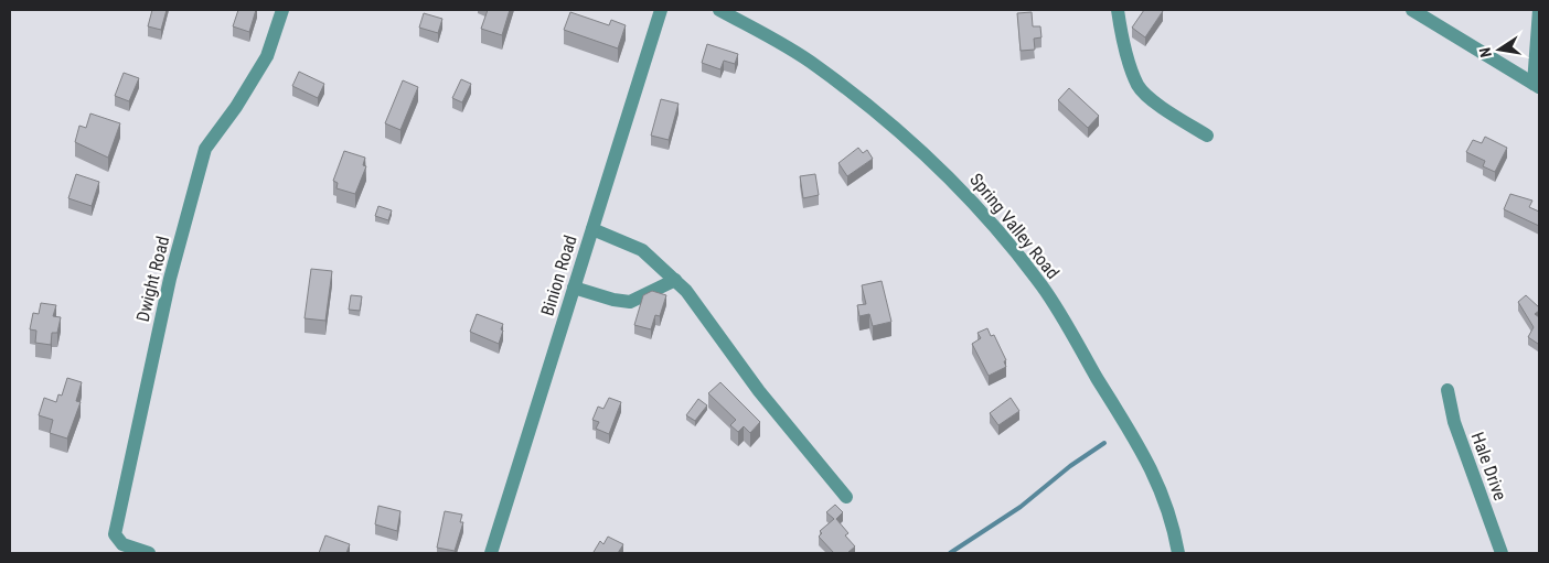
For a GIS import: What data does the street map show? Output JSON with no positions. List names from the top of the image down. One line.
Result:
{"streets":{"street":["Spring Valley Road","Binion Road","Dwight Road","Hale Drive"]},"north":"left"}
